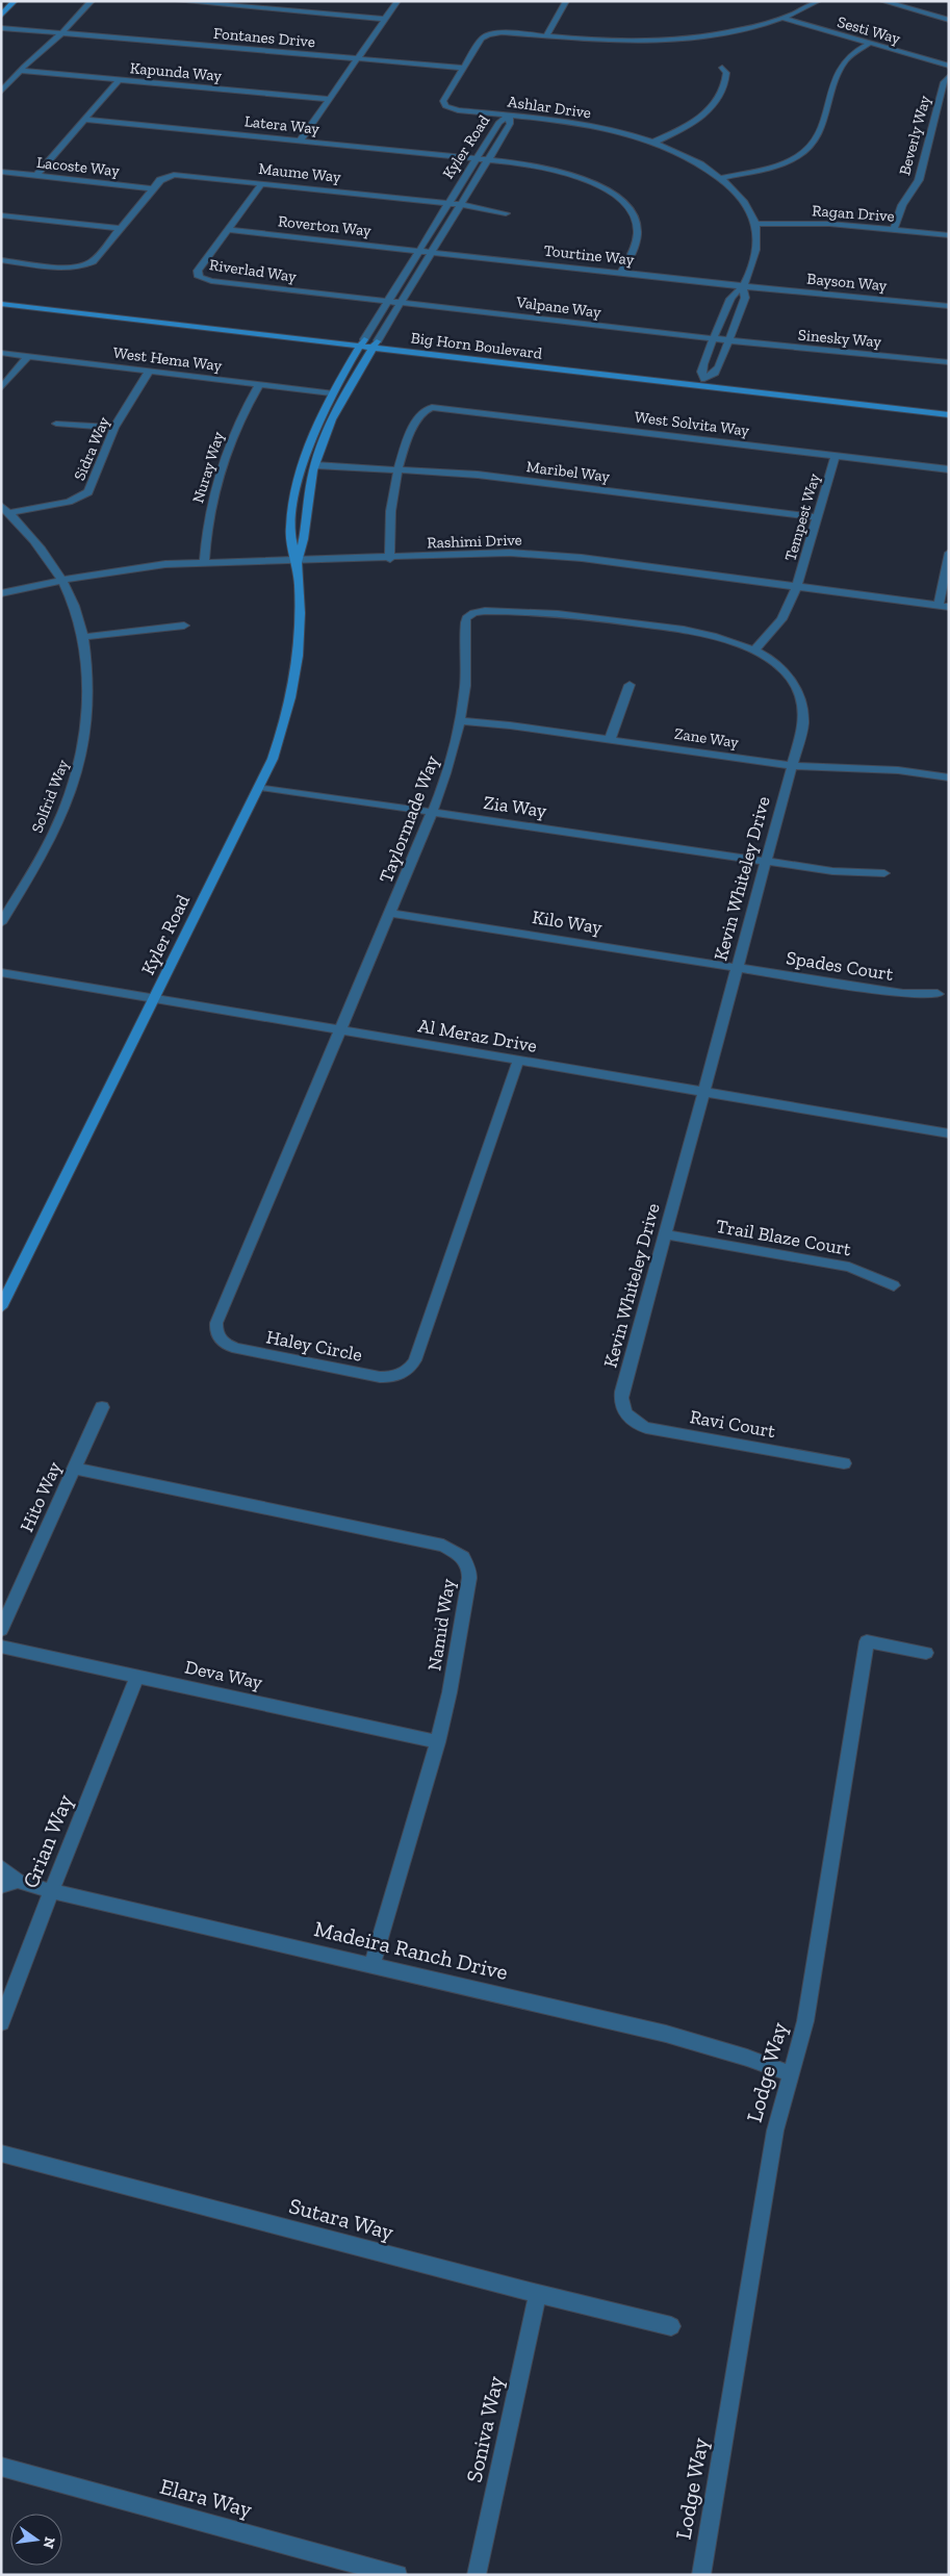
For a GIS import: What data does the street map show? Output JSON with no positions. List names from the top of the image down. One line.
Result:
{"streets":{"main road":["Kyler Road","Big Horn Boulevard"],"street":["Sesti Way","Fontanes Drive","Kapunda Way","Ashlar Drive","Latera Way","Beverly Way","Lacoste Way","Maume Way","Ragan Drive","Roverton Way","Tourtine Way","Riverlad Way","Bayson Way","Valpane Way","Sinesky Way","West Hema Way","West Solvita Way","Sidra Way","Nuray Way","Maribel Way","Tempest Way","Rashimi Drive","Zane Way","Solfrid Way","Zia Way","Taylormade Way","Kevin Whiteley Drive","Kilo Way","Spades Court","Al Meraz Drive","Trail Blaze Court","Haley Circle","Ravi Court","Hito Way","Namid Way","Deva Way","Grian Way","Madeira Ranch Drive","Lodge Way","Sutara Way","Soniva Way","Elara Way"]},"crossings":[["Sesti Way","Ashlar Drive"],["Fontanes Drive","Ashlar Drive"],["Ashlar Drive","Kyler Road"],["Ashlar Drive","Ragan Drive"],["Ashlar Drive","Tourtine Way"],["Ashlar Drive","Bayson Way"],["Ashlar Drive","Valpane Way"],["Ashlar Drive","Sinesky Way"],["Ashlar Drive","Big Horn Boulevard"],["Latera Way","Kyler Road"],["Latera Way","Tourtine Way"],["Beverly Way","Ragan Drive"],["Kyler Road","Maume Way"],["Kyler Road","Roverton Way"],["Kyler Road","Tourtine Way"],["Kyler Road","Riverlad Way"],["Kyler Road","Valpane Way"],["Kyler Road","Big Horn Boulevard"],["Kyler Road","West Hema Way"],["Kyler Road","Maribel Way"],["Kyler Road","Rashimi Drive"],["Kyler Road","Zia Way"],["Kyler Road","Al Meraz Drive"],["Lacoste Way","Maume Way"],["Maume Way","Riverlad Way"],["Roverton Way","Tourtine Way"],["Roverton Way","Riverlad Way"],["Tourtine Way","Bayson Way"],["Riverlad Way","Valpane Way"],["Valpane Way","Sinesky Way"],["West Hema Way","Sidra Way"],["West Hema Way","Nuray Way"],["West Solvita Way","Maribel Way"],["West Solvita Way","Tempest Way"],["Sidra Way","Solfrid Way"],["Nuray Way","Rashimi Drive"],["Maribel Way","Tempest Way"],["Tempest Way","Rashimi Drive"],["Tempest Way","Kevin Whiteley Drive"],["Rashimi Drive","Solfrid Way"],["Zane Way","Taylormade Way"],["Zane Way","Kevin Whiteley Drive"],["Zia Way","Taylormade Way"],["Zia Way","Kevin Whiteley Drive"],["Taylormade Way","Kevin Whiteley Drive"],["Taylormade Way","Kilo Way"],["Taylormade Way","Al Meraz Drive"],["Taylormade Way","Haley Circle"],["Kevin Whiteley Drive","Kilo Way"],["Kevin Whiteley Drive","Spades Court"],["Kevin Whiteley Drive","Al Meraz Drive"],["Kevin Whiteley Drive","Trail Blaze Court"],["Kevin Whiteley Drive","Ravi Court"],["Kilo Way","Spades Court"],["Al Meraz Drive","Haley Circle"],["Hito Way","Namid Way"],["Namid Way","Deva Way"],["Namid Way","Madeira Ranch Drive"],["Deva Way","Grian Way"],["Grian Way","Madeira Ranch Drive"],["Madeira Ranch Drive","Lodge Way"],["Sutara Way","Soniva Way"]],"north":"right"}
